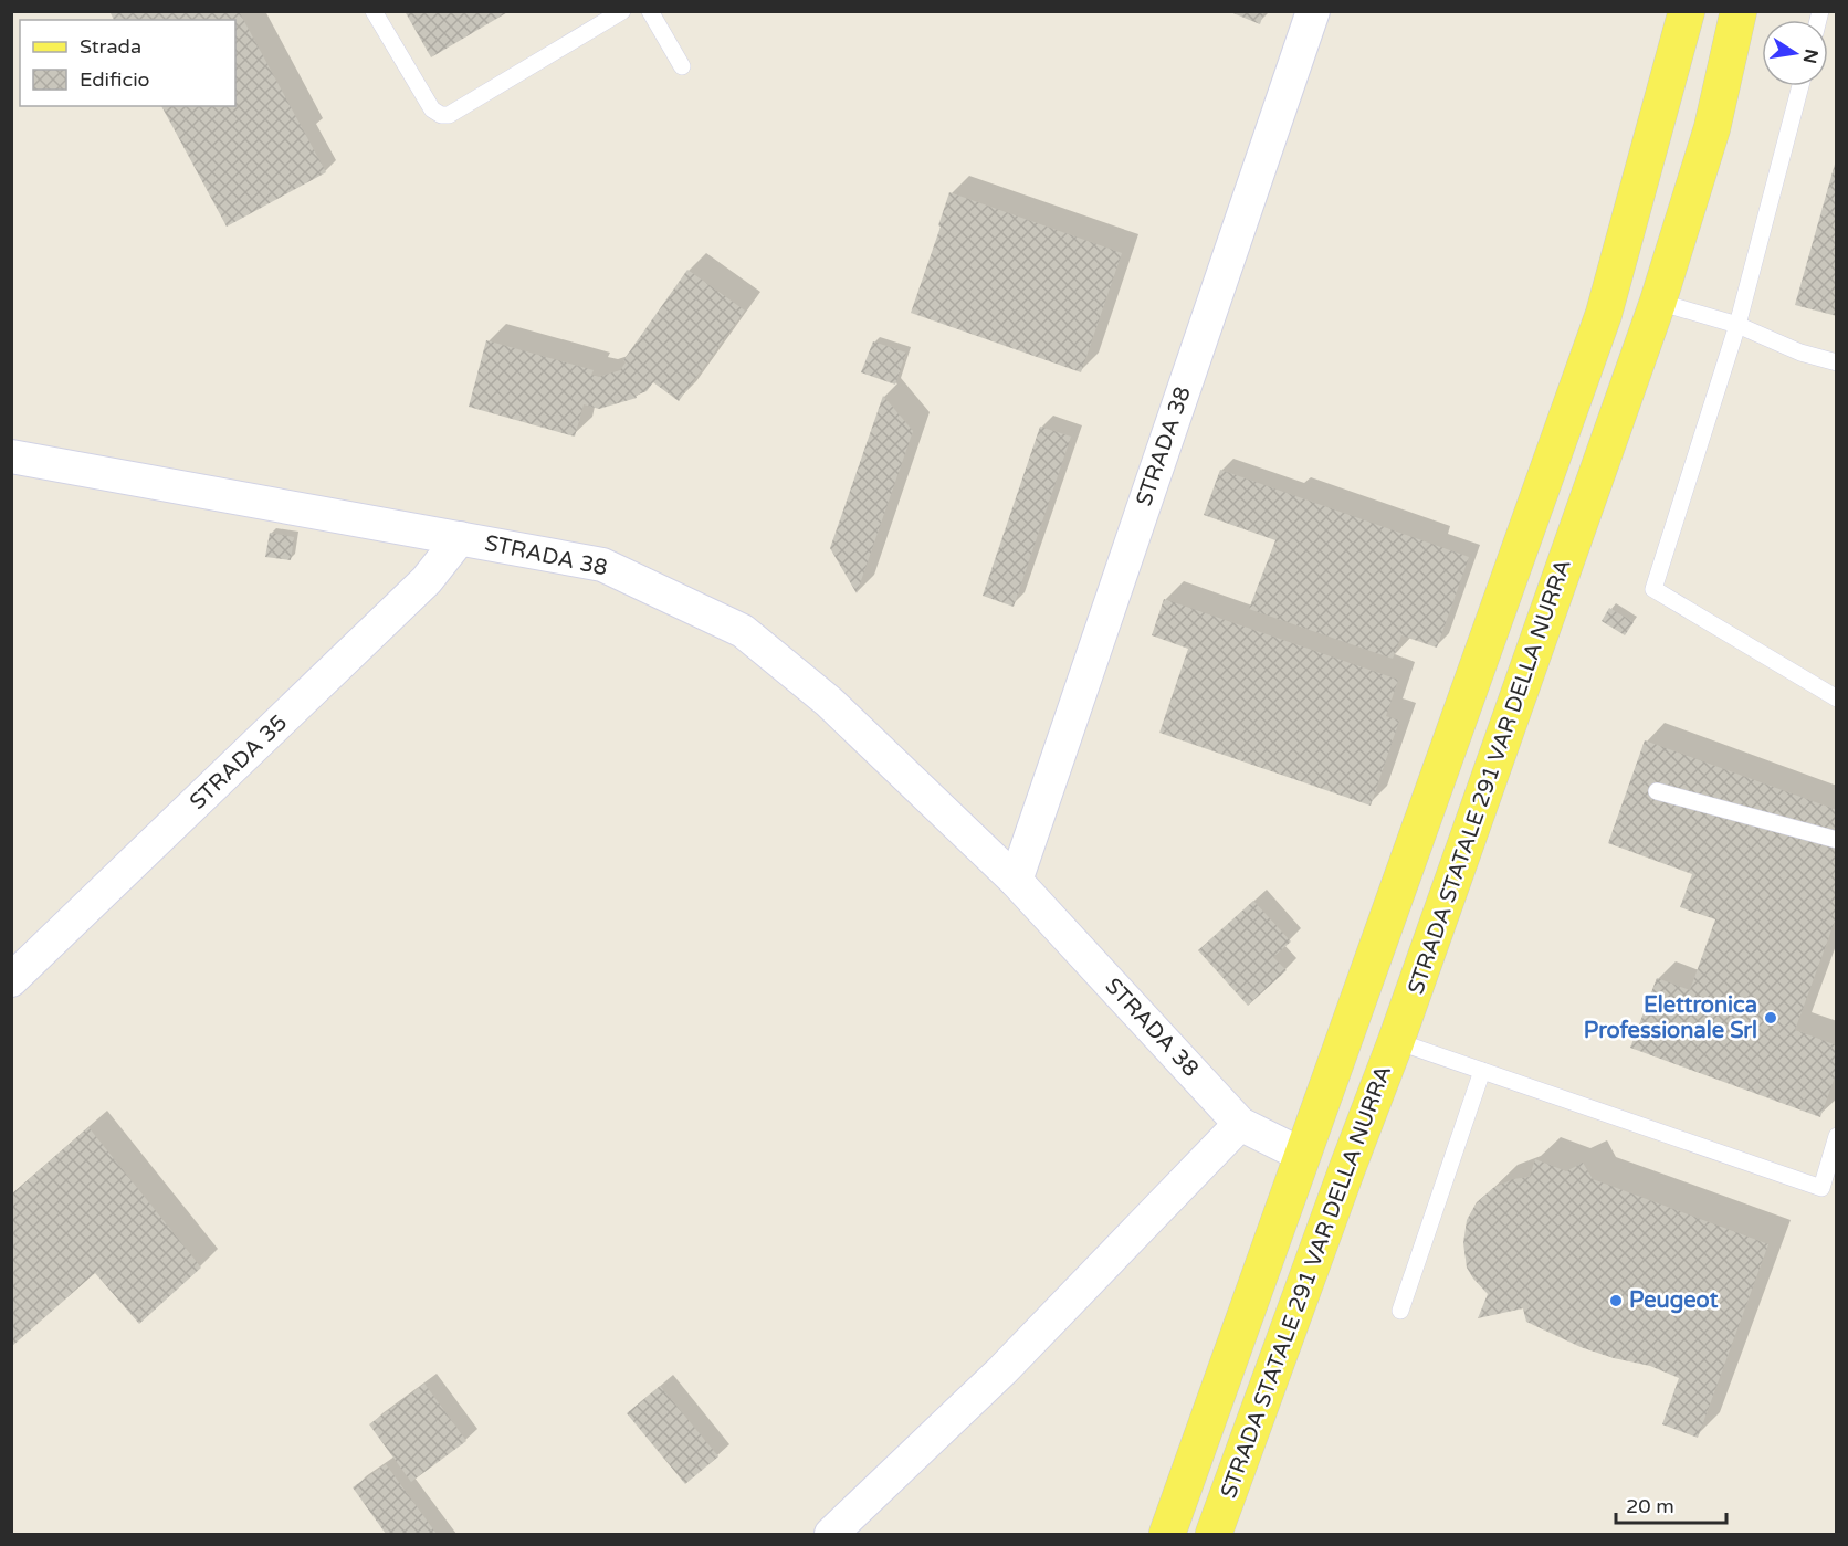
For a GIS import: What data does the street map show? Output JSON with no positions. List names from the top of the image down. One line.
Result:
{"streets":{"main road":["STRADA STATALE 291 VAR DELLA NURRA"],"street":["STRADA 38","STRADA 35"]},"crossings":[["STRADA 38","STRADA 35"],["STRADA 38","STRADA STATALE 291 VAR DELLA NURRA"]],"places":["Elettronica Professionale Srl","Peugeot"],"legend":["Strada","Edificio"],"scale_bar":"20 m","north":"right"}
